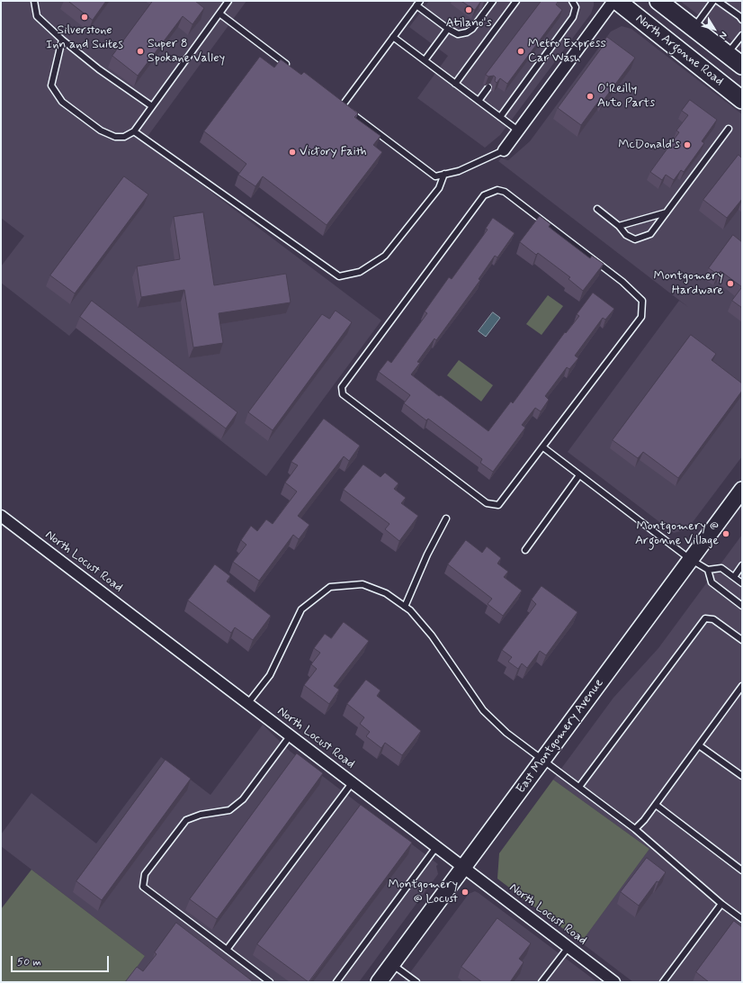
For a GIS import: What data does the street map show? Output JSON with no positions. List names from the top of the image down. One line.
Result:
{"streets":{"main road":["North Argonne Road","East Montgomery Avenue"],"street":["North Locust Road"]},"crossings":[["North Locust Road","East Montgomery Avenue"]],"places":["Atilano's","Silverstone Inn and Suites","Super 8 Spokane Valley","Metro Express Car Wash","O'Reilly Auto Parts","McDonald's","Victory Faith","Montgomery Hardware","Montgomery @ Argonne Village","Montgomery @ Locust"],"scale_bar":"50 m","north":"bottom right"}
